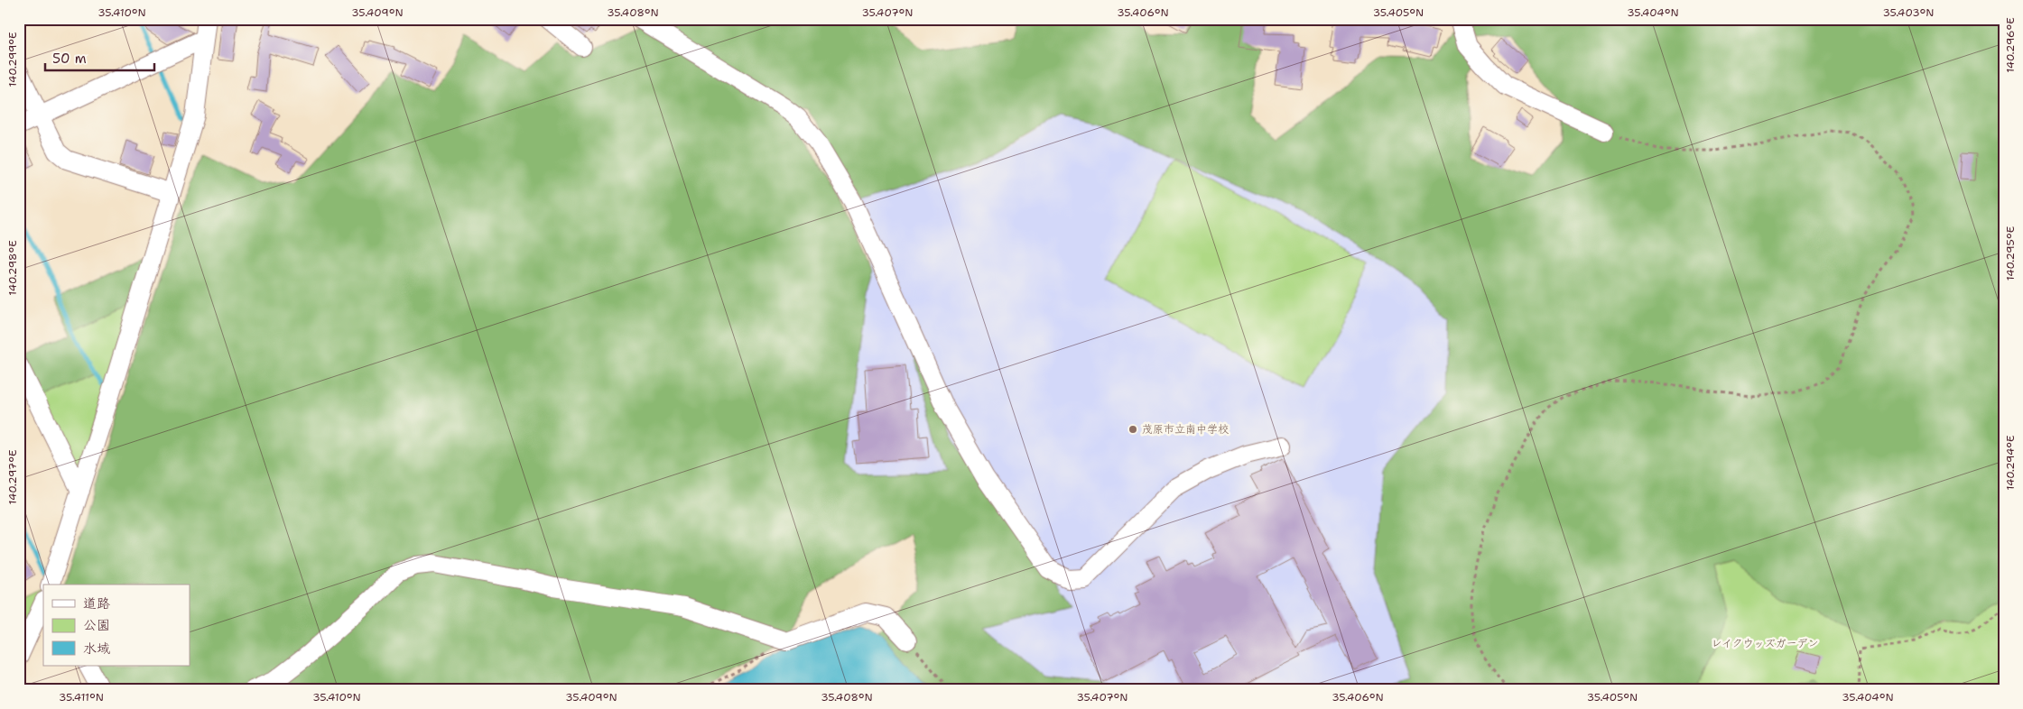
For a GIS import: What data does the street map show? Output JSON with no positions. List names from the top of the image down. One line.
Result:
{"parks":["レイクウッズガーデン"],"places":["茂原市立南中学校"],"legend":["道路","公園","水域"],"scale_bar":"50 m","coordinates":["35.410°N","35.409°N","35.408°N","35.407°N","35.406°N","35.405°N","35.404°N","35.403°N","140.296°E","140.299°E","140.295°E","140.298°E","140.294°E","140.297°E","35.411°N"]}
